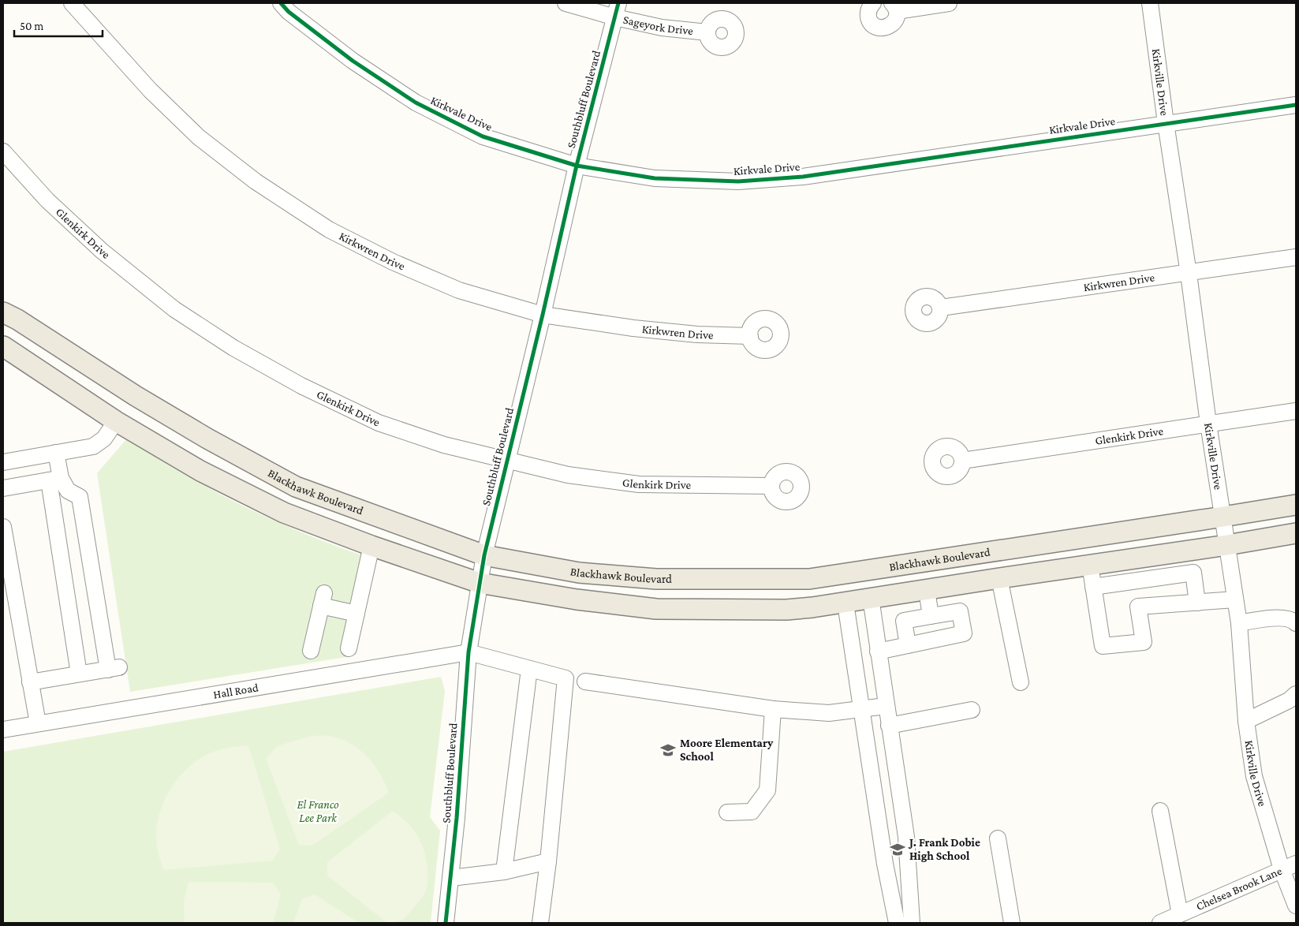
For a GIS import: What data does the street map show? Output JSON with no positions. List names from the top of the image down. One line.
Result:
{"streets":{"main road":["Blackhawk Boulevard"],"street":["Sageyork Drive","Kirkville Drive","Southbluff Boulevard","Kirkvale Drive","Glenkirk Drive","Kirkwren Drive","Hall Road","Chelsea Brook Lane"]},"crossings":[["Sageyork Drive","Southbluff Boulevard"],["Kirkville Drive","Kirkvale Drive"],["Kirkville Drive","Glenkirk Drive"],["Kirkville Drive","Kirkwren Drive"],["Kirkville Drive","Blackhawk Boulevard"],["Kirkville Drive","Chelsea Brook Lane"],["Southbluff Boulevard","Kirkvale Drive"],["Southbluff Boulevard","Glenkirk Drive"],["Southbluff Boulevard","Kirkwren Drive"],["Southbluff Boulevard","Blackhawk Boulevard"],["Southbluff Boulevard","Hall Road"]],"parks":["El Franco Lee Park"],"places":{"school or university":["Moore Elementary School","J. Frank Dobie High School"]},"scale_bar":"50 m"}
